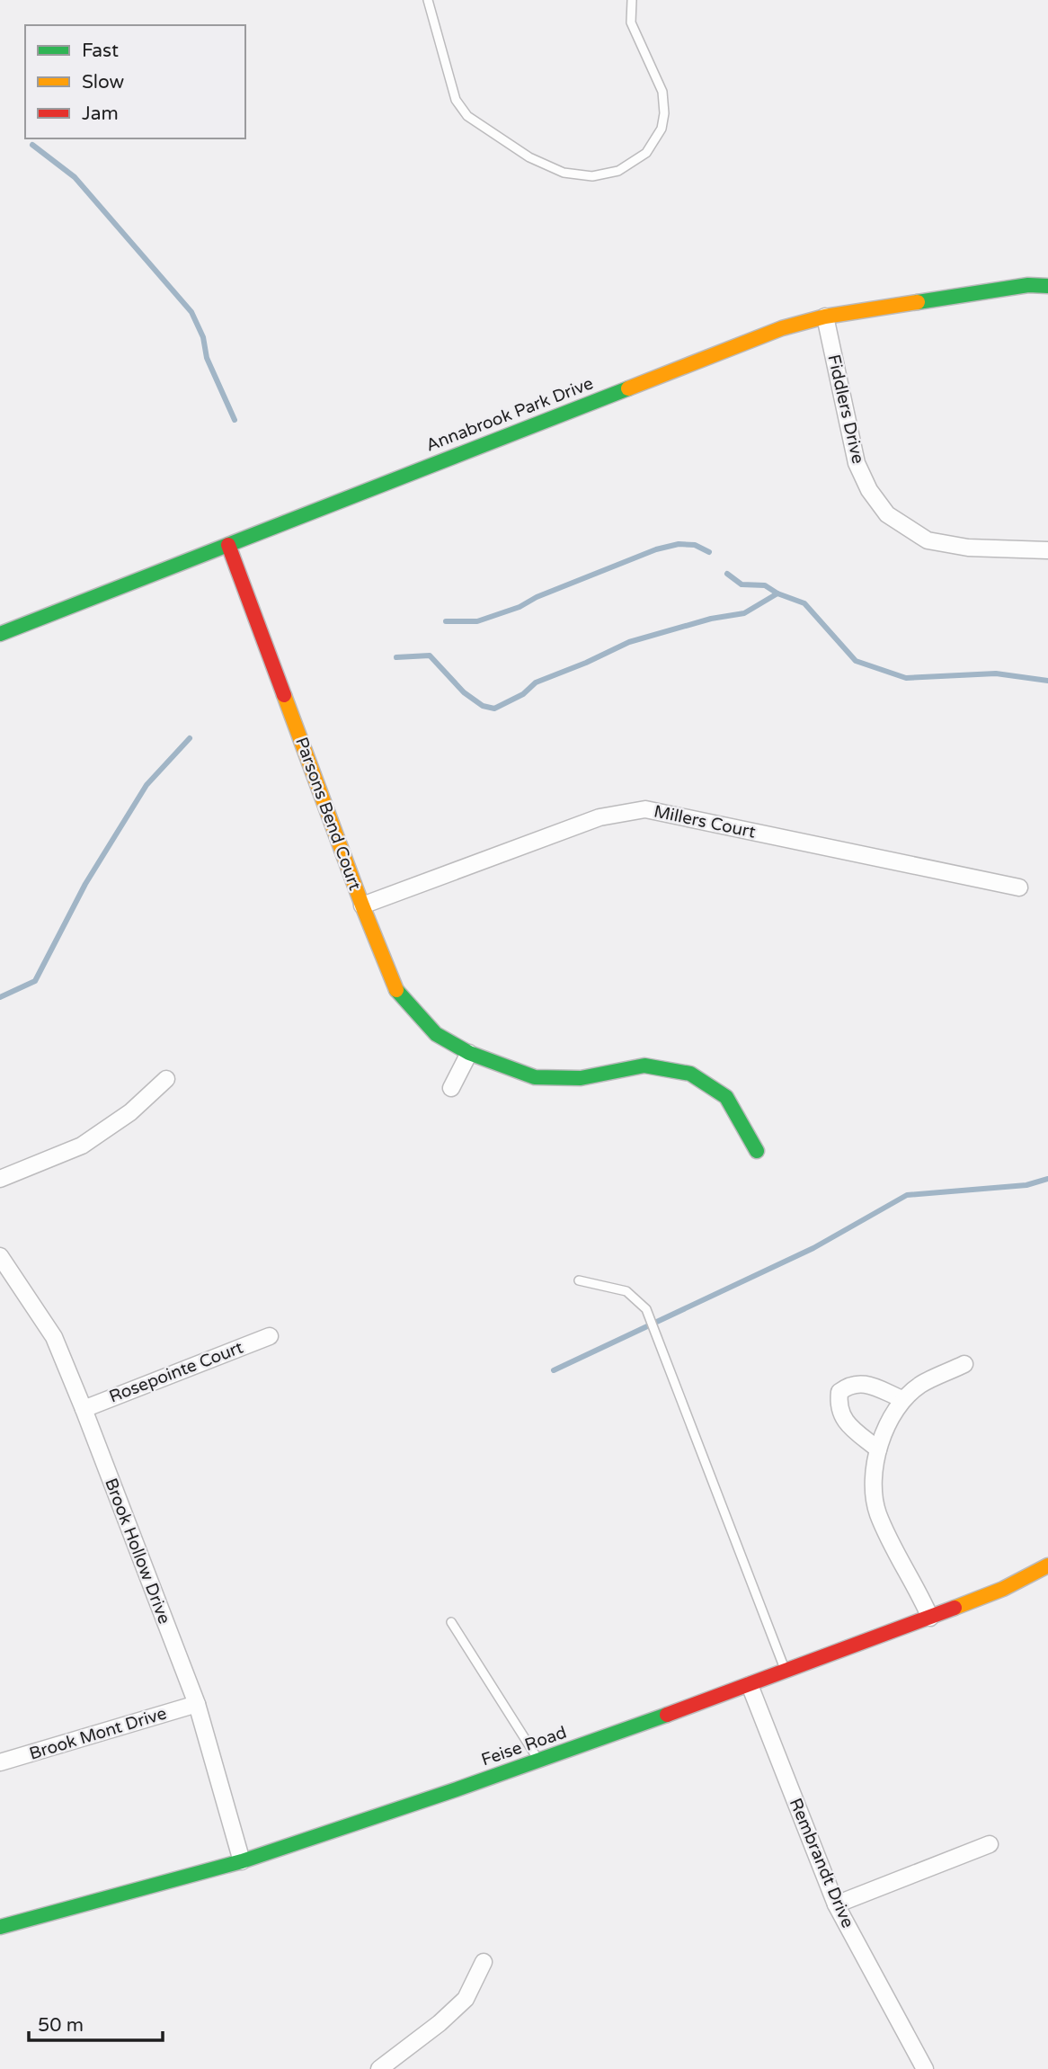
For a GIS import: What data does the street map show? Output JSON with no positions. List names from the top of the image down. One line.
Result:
{"streets":{"street":["Fiddlers Drive","Annabrook Park Drive","Parsons Bend Court","Millers Court","Rosepointe Court","Brook Hollow Drive","Brook Mont Drive","Feise Road","Rembrandt Drive"]},"crossings":[["Fiddlers Drive","Annabrook Park Drive"],["Annabrook Park Drive","Parsons Bend Court"],["Parsons Bend Court","Millers Court"],["Rosepointe Court","Brook Hollow Drive"],["Brook Hollow Drive","Brook Mont Drive"],["Brook Hollow Drive","Feise Road"],["Feise Road","Rembrandt Drive"]],"legend":["Fast","Slow","Jam"],"scale_bar":"50 m"}
